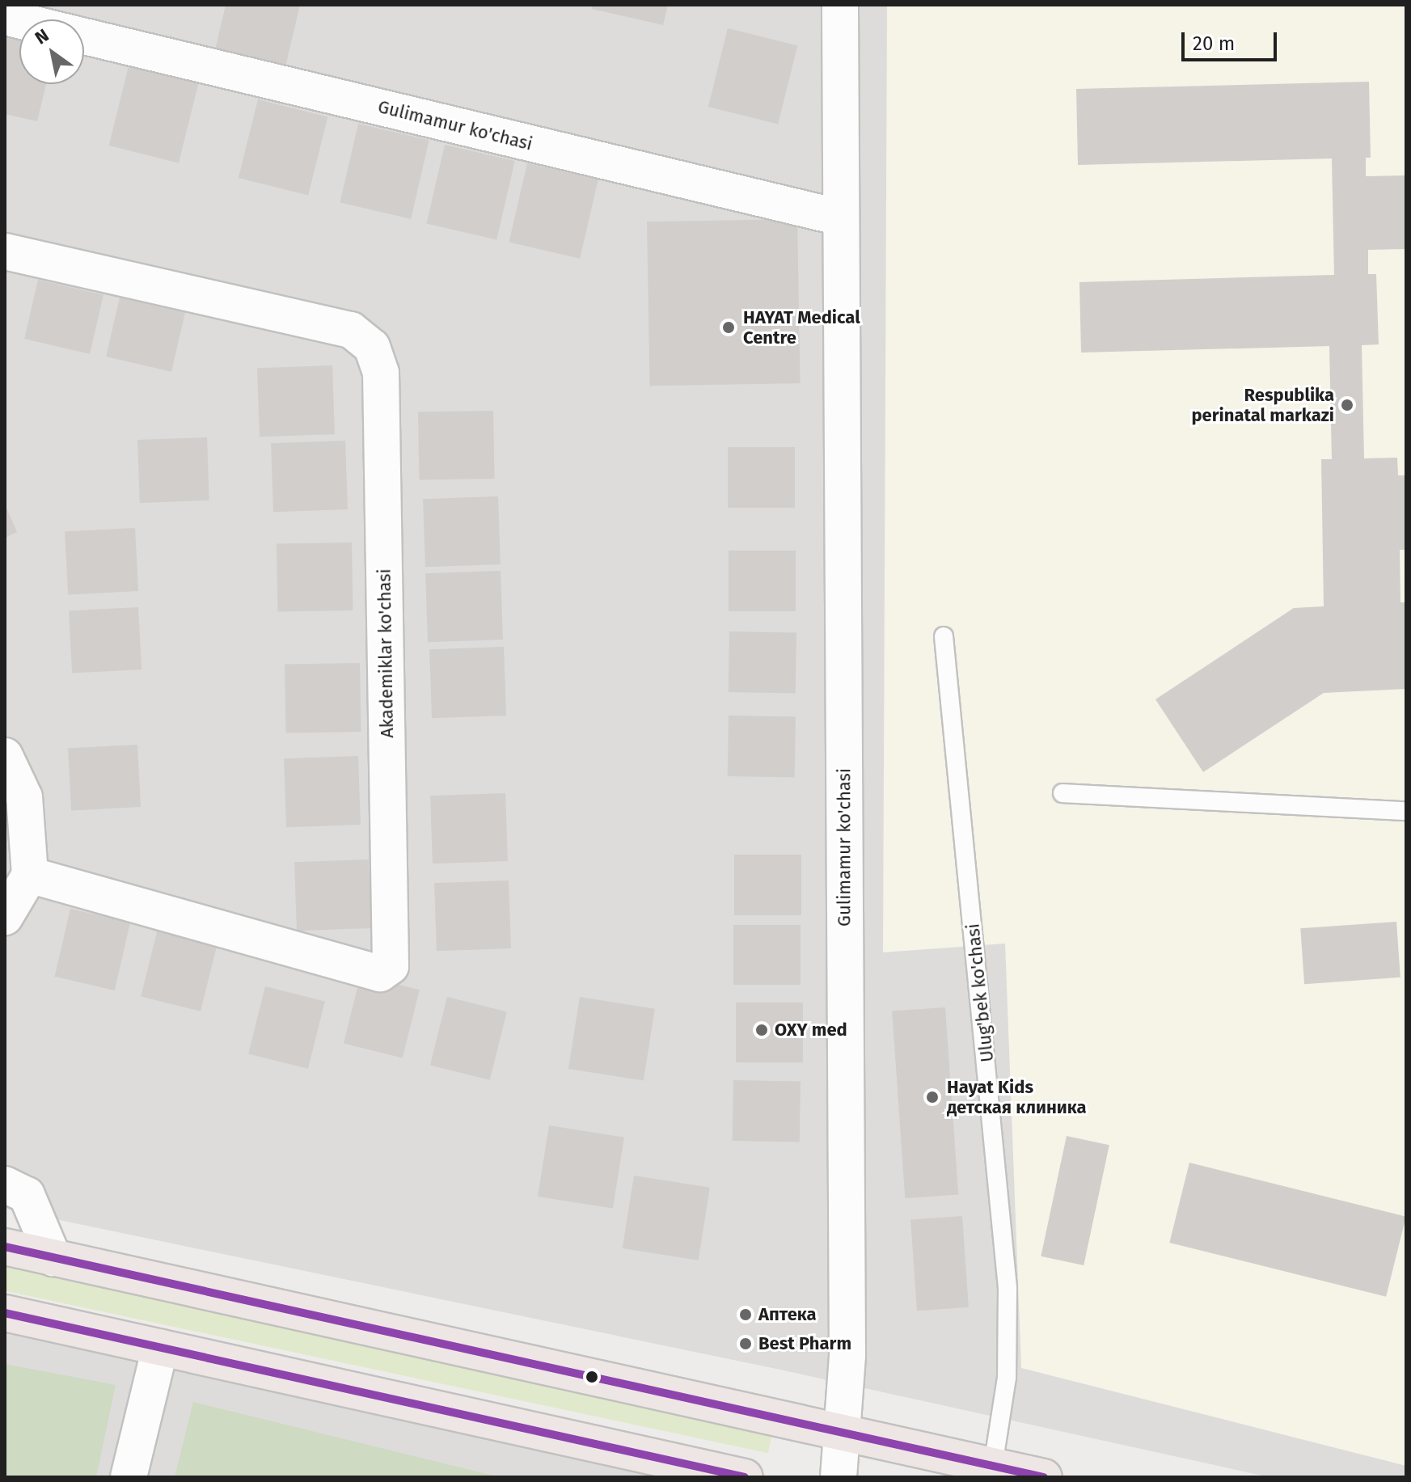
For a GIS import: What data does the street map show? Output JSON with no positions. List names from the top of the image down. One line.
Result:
{"streets":{"street":["Gulimamur ko'chasi","Akademiklar ko'chasi"],"lane":["Ulug'bek ko'chasi"]},"places":["HAYAT Medical Centre","Respublika perinatal markazi","OXY med","Hayat Kids детская клиника","Аптека","Best Pharm"],"scale_bar":"20 m","north":"top left"}
